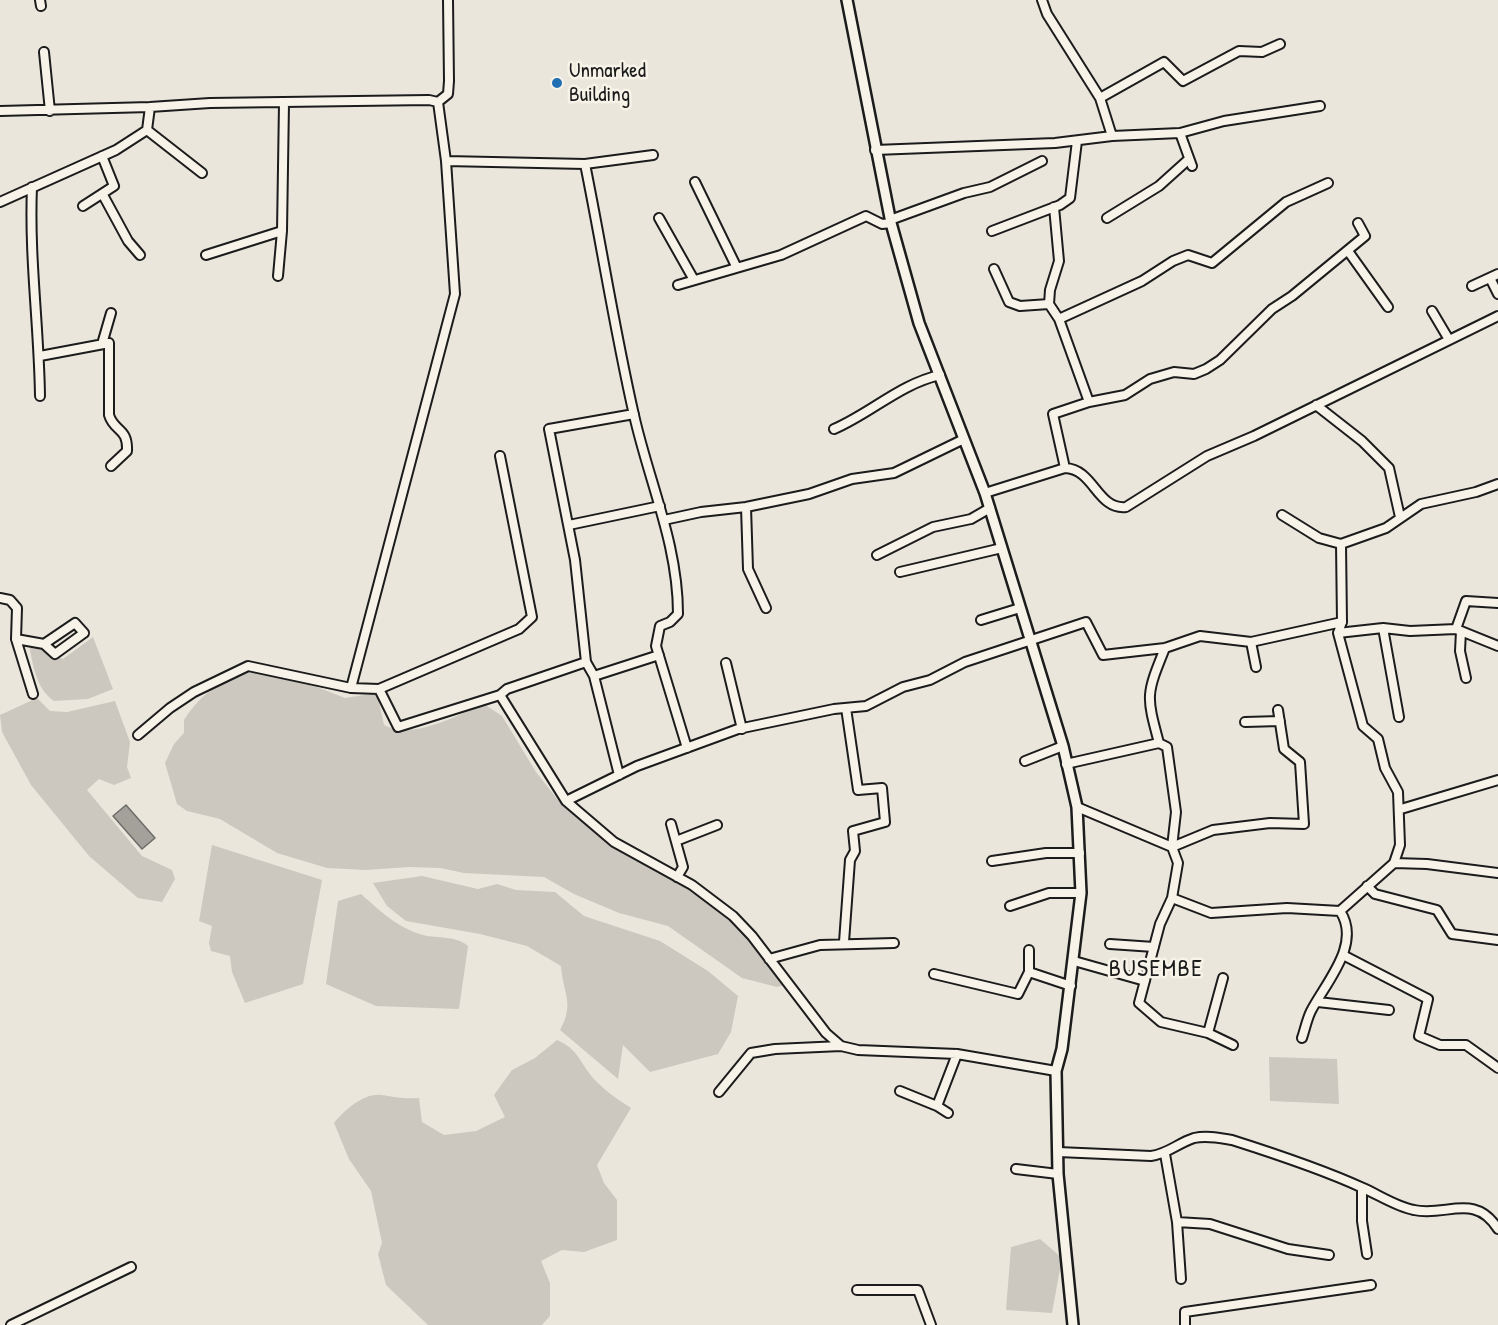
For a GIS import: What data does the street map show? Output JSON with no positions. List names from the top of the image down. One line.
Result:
{"districts":["BUSEMBE"],"places":["Unmarked Building"]}
